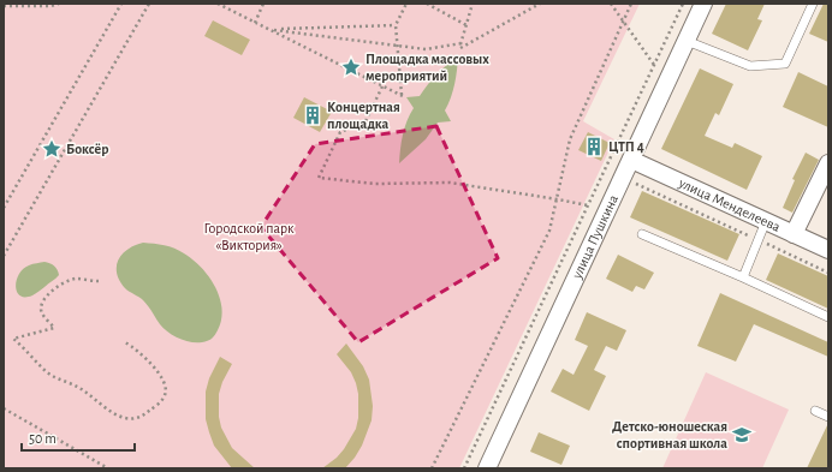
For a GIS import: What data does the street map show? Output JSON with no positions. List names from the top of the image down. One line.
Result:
{"streets":{"street":["улица Менделеева","улица Пушкина"]},"crossings":[["улица Менделеева","улица Пушкина"]],"parks":["Городской парк «Виктория»"],"places":{"place":["Площадка массовых мероприятий","Боксёр"],"building":["Концертная площадка","ЦТП 4"],"school or university":["Детско-юношеская спортивная школа"]},"scale_bar":"50 m"}
